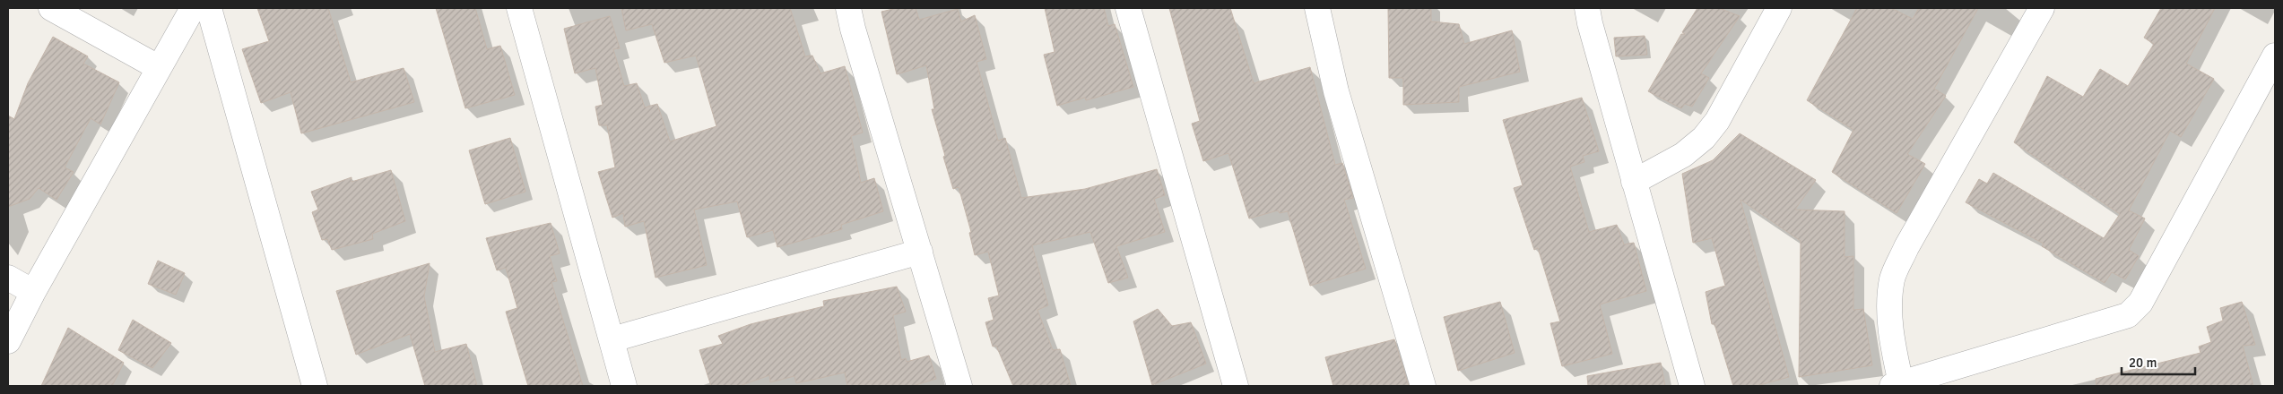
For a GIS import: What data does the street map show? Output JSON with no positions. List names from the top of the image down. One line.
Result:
{"scale_bar":"20 m"}
